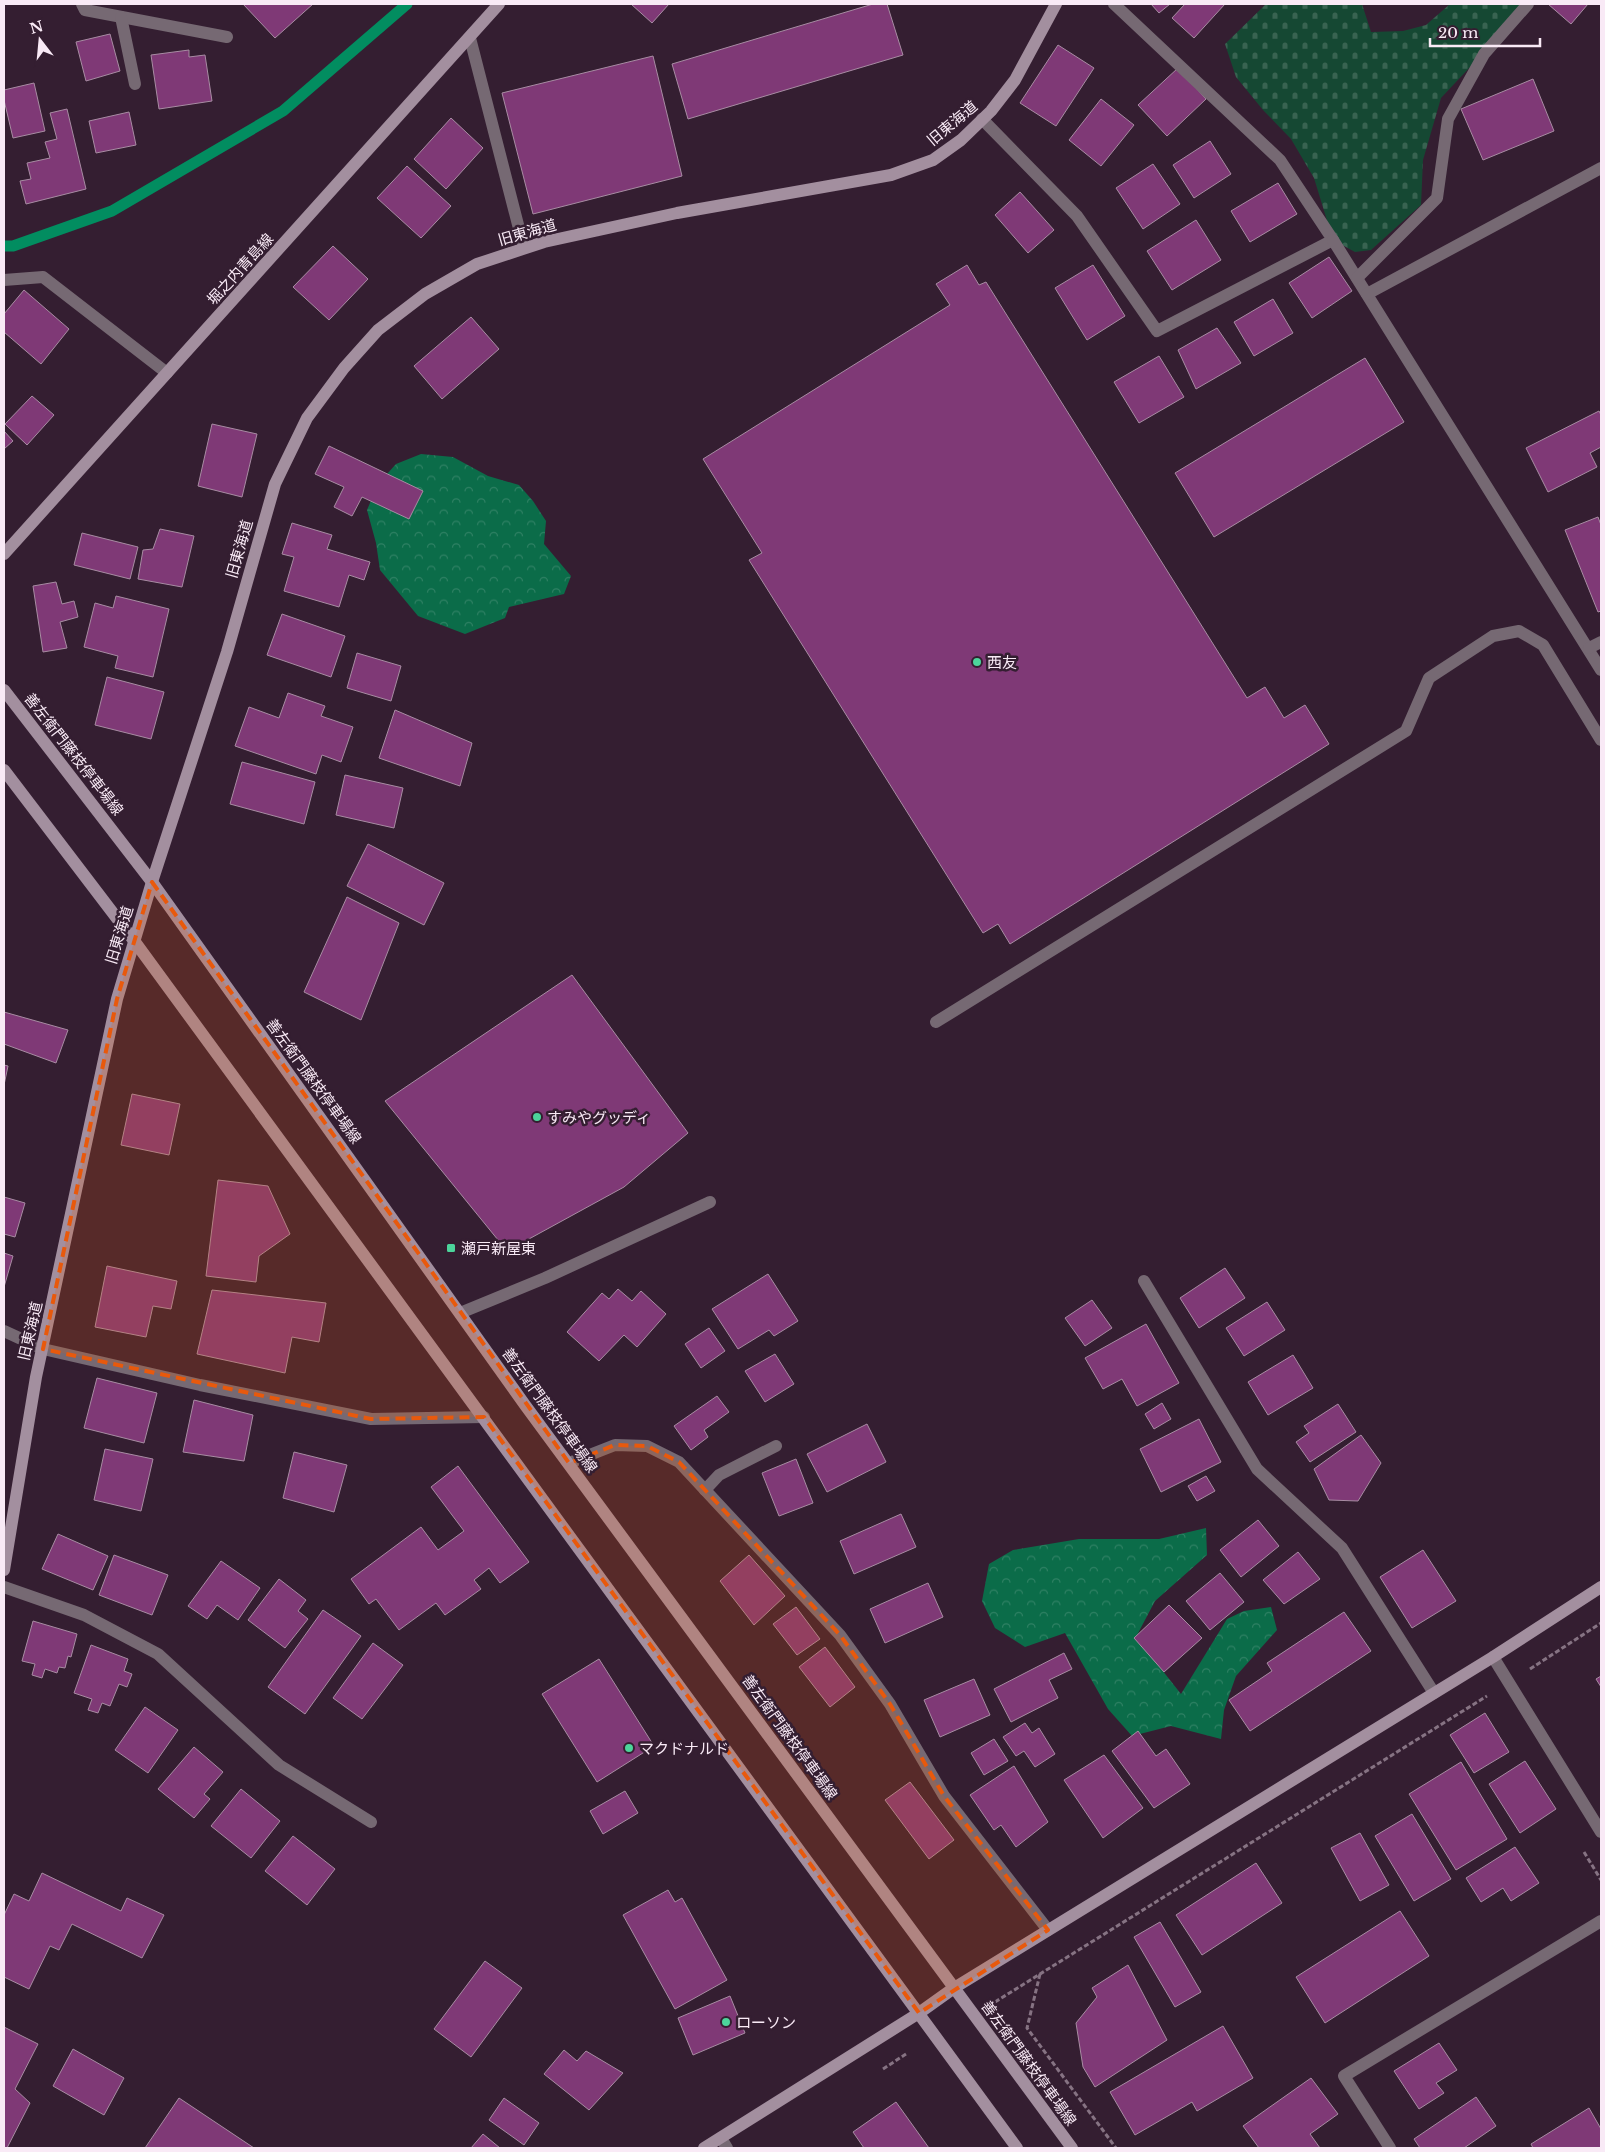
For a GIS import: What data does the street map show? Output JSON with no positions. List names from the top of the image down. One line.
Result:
{"streets":{"main road":["旧東海道","堀之内青島線","善左衛門藤枝停車場線"]},"crossings":[["旧東海道","善左衛門藤枝停車場線"]],"places":{"other":["西友","すみやグッディ","マクドナルド","ローソン"],"transit":["瀬戸新屋東"]},"scale_bar":"20 m","north":"top"}
